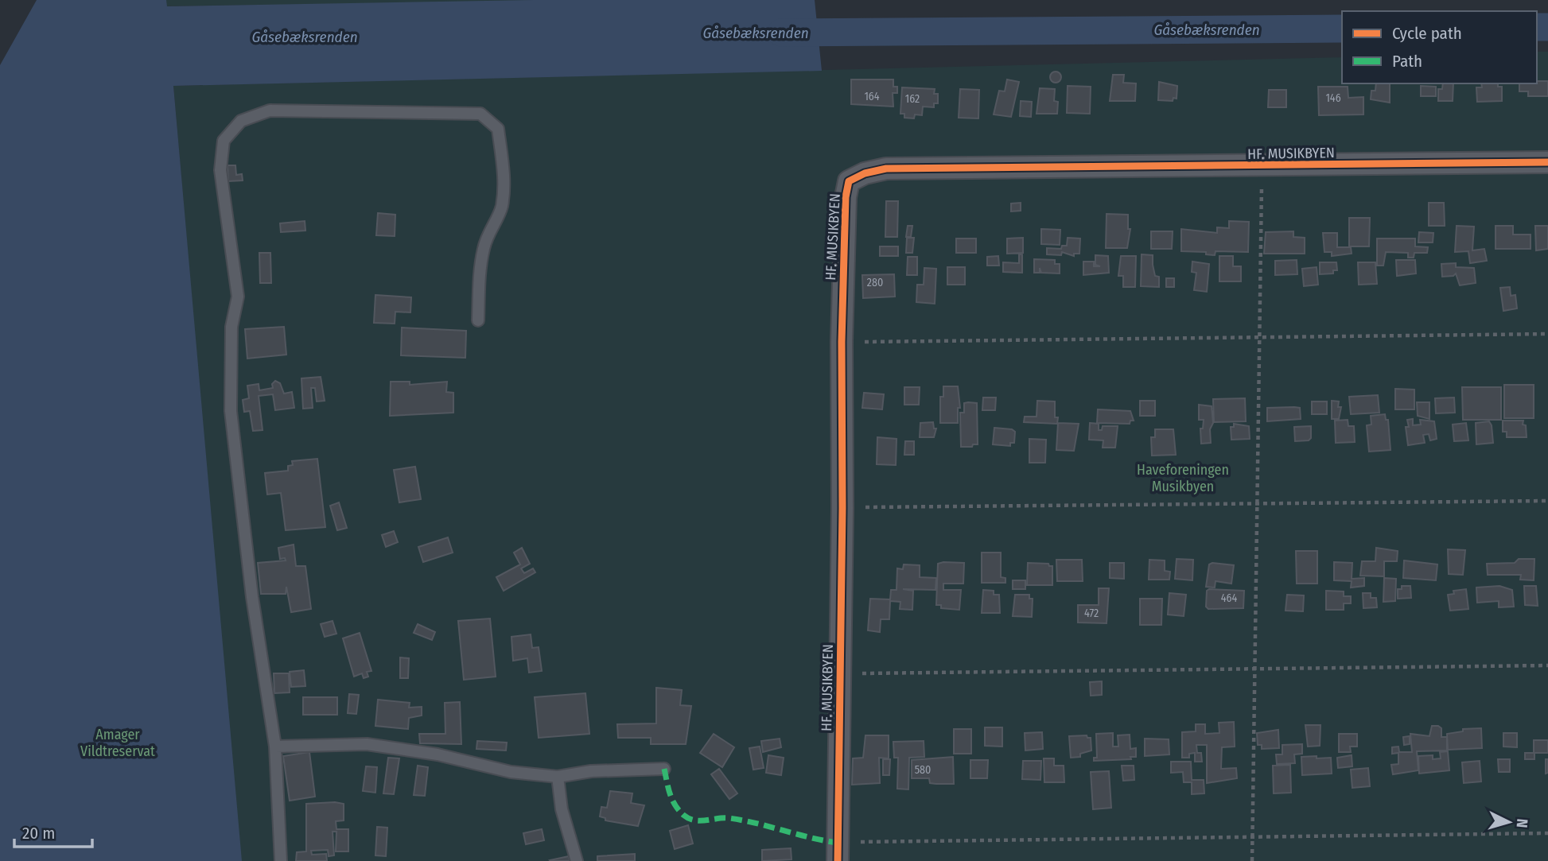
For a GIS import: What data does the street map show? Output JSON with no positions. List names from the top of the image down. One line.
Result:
{"streets":{"street":["HF. MUSIKBYEN"]},"water":["Gåsebæksrenden"],"parks":["Haveforeningen Musikbyen","Amager Vildtreservat"],"house_numbers":["164","146","162","280","464","472","580"],"legend":["Cycle path","Path"],"scale_bar":"20 m","north":"right"}
